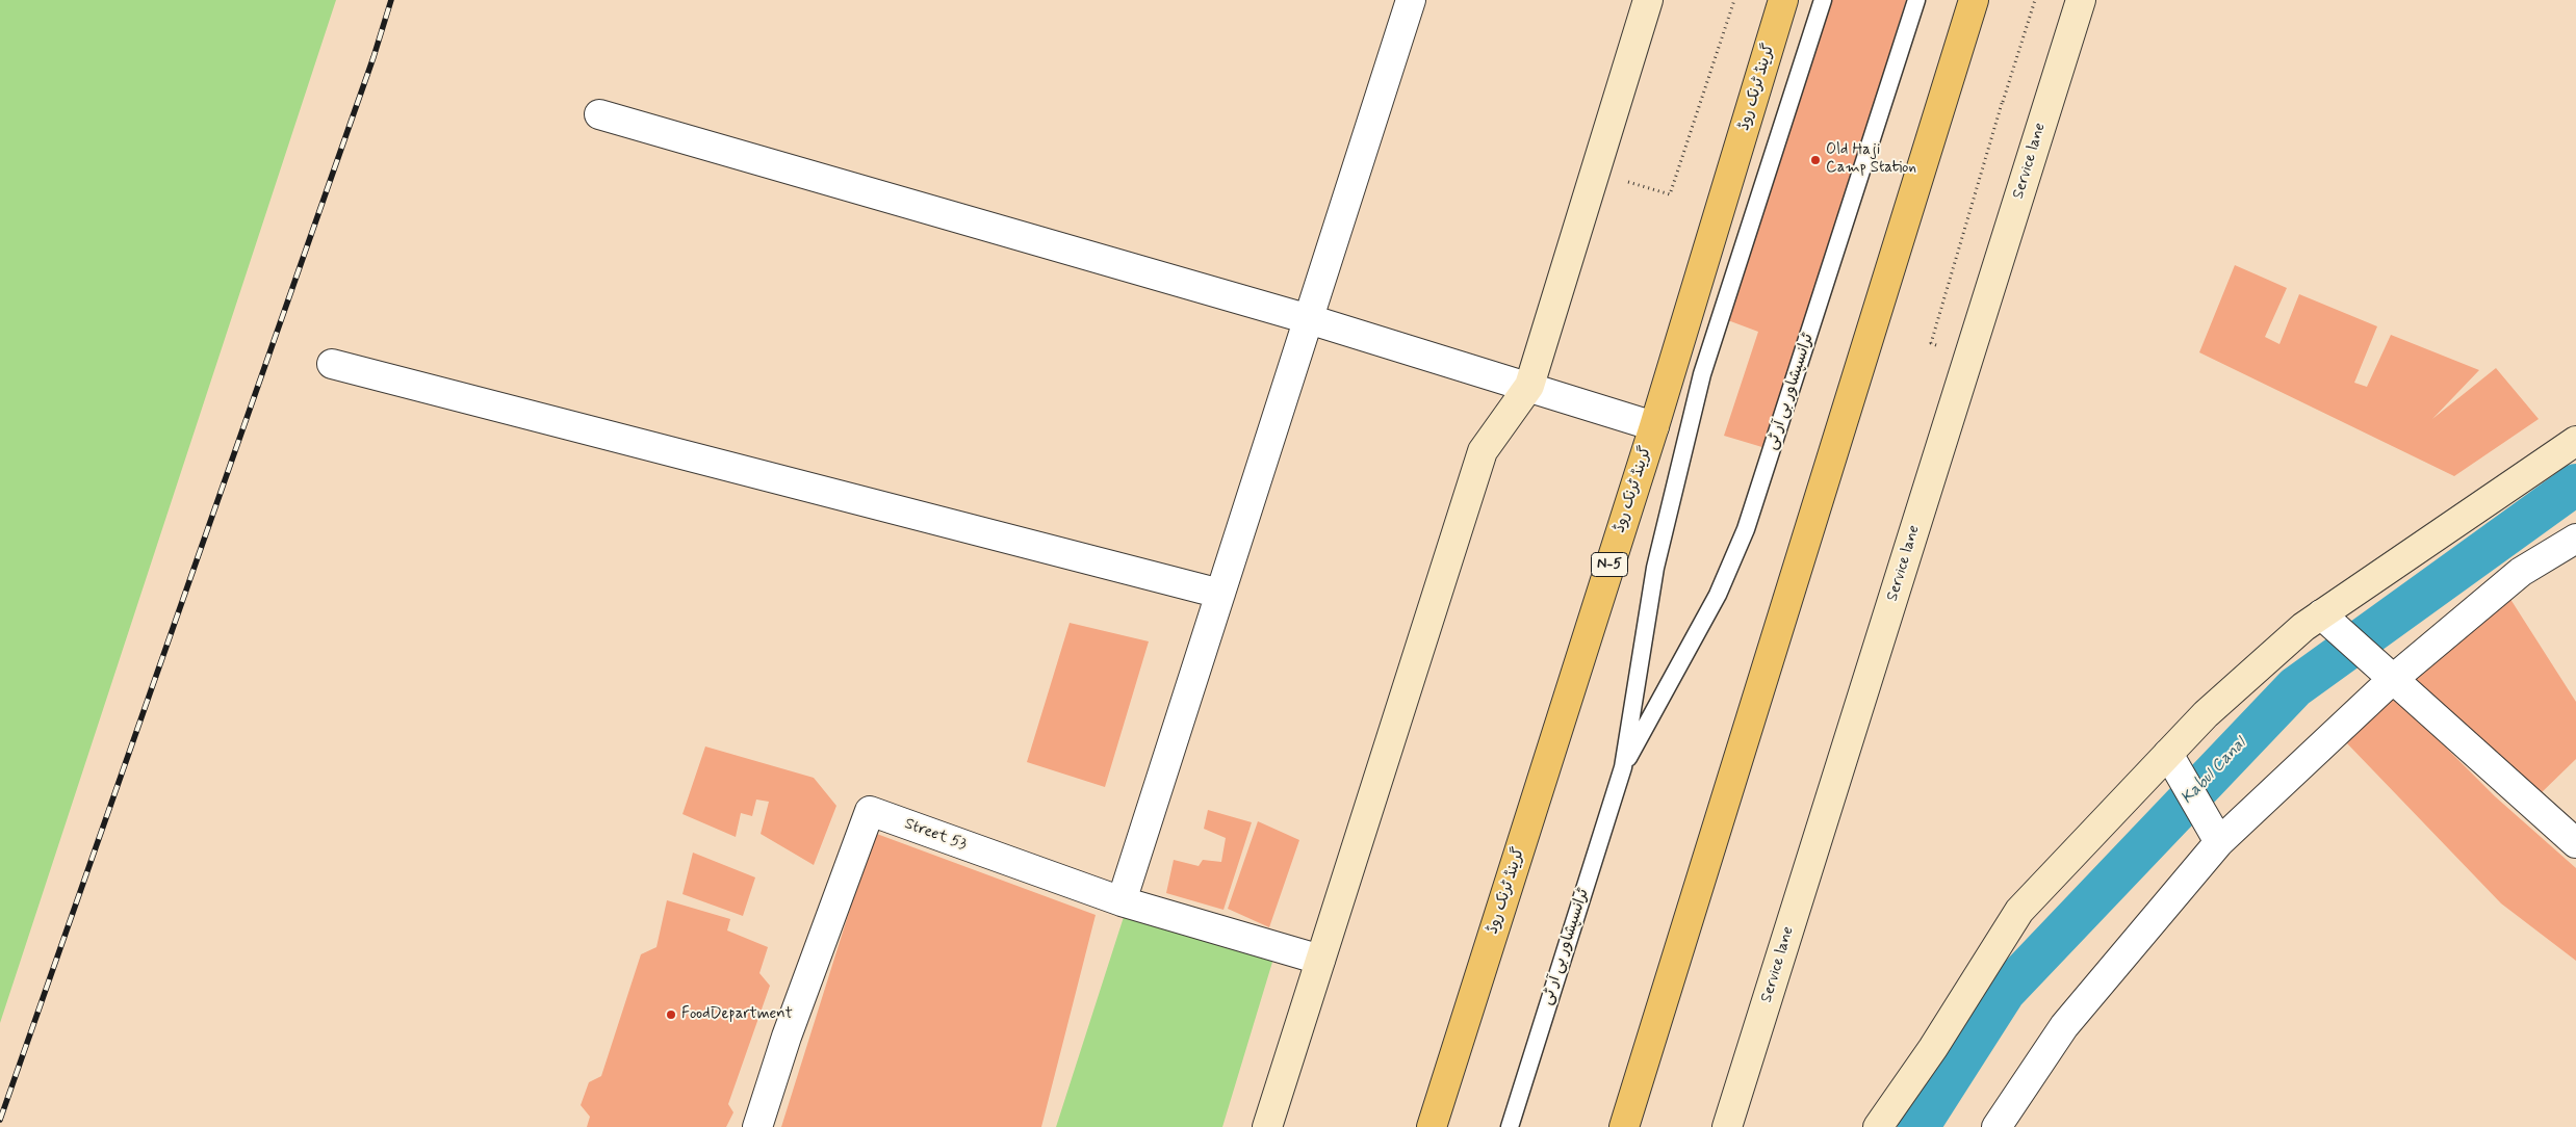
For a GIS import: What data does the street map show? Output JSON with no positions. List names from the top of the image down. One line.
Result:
{"streets":{"highway":["گرینڈ ٹرنک روڈ","N-5"],"street":["Service lane","Street 53"],"lane":["ٹرانسپشاور بی آر ٹی"]},"water":["Kabul Canal"],"places":["Old Haji Camp Station","FoodDepartment"]}
